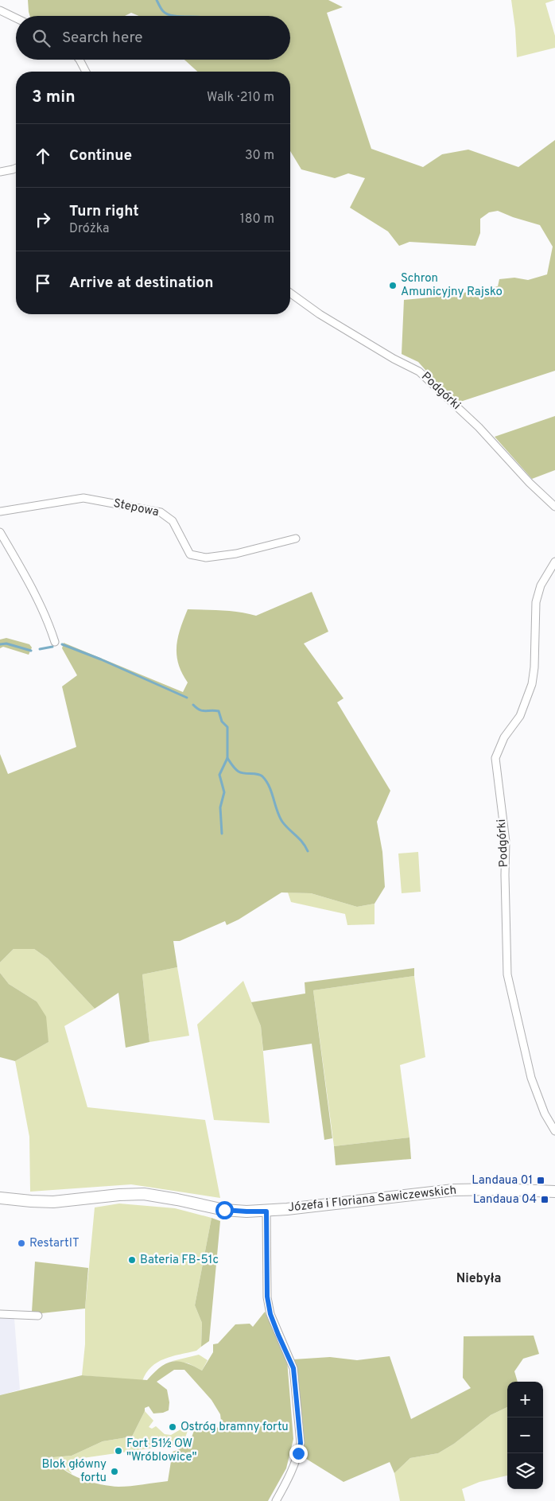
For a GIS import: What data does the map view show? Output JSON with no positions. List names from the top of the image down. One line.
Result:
{"streets":{"street":["Podgórki","Stepowa","Józefa i Floriana Sawiczewskich"]},"districts":["Niebyła"],"places":{"other":["Schron Amunicyjny Rajsko","RestartIT","Bateria FB-51c","Ostróg bramny fortu","Fort 51½ OW \"Wróblowice\"","Blok główny fortu"],"transit":["Landaua 01","Landaua 04"]},"page":{"search":"Search here","heading":["3 min","Walk · 210 m"],"list":[["Continue","30 m"],["Turn right","Dróżka","180 m"],"Arrive at destination"],"map_buttons":["+","−"]}}
